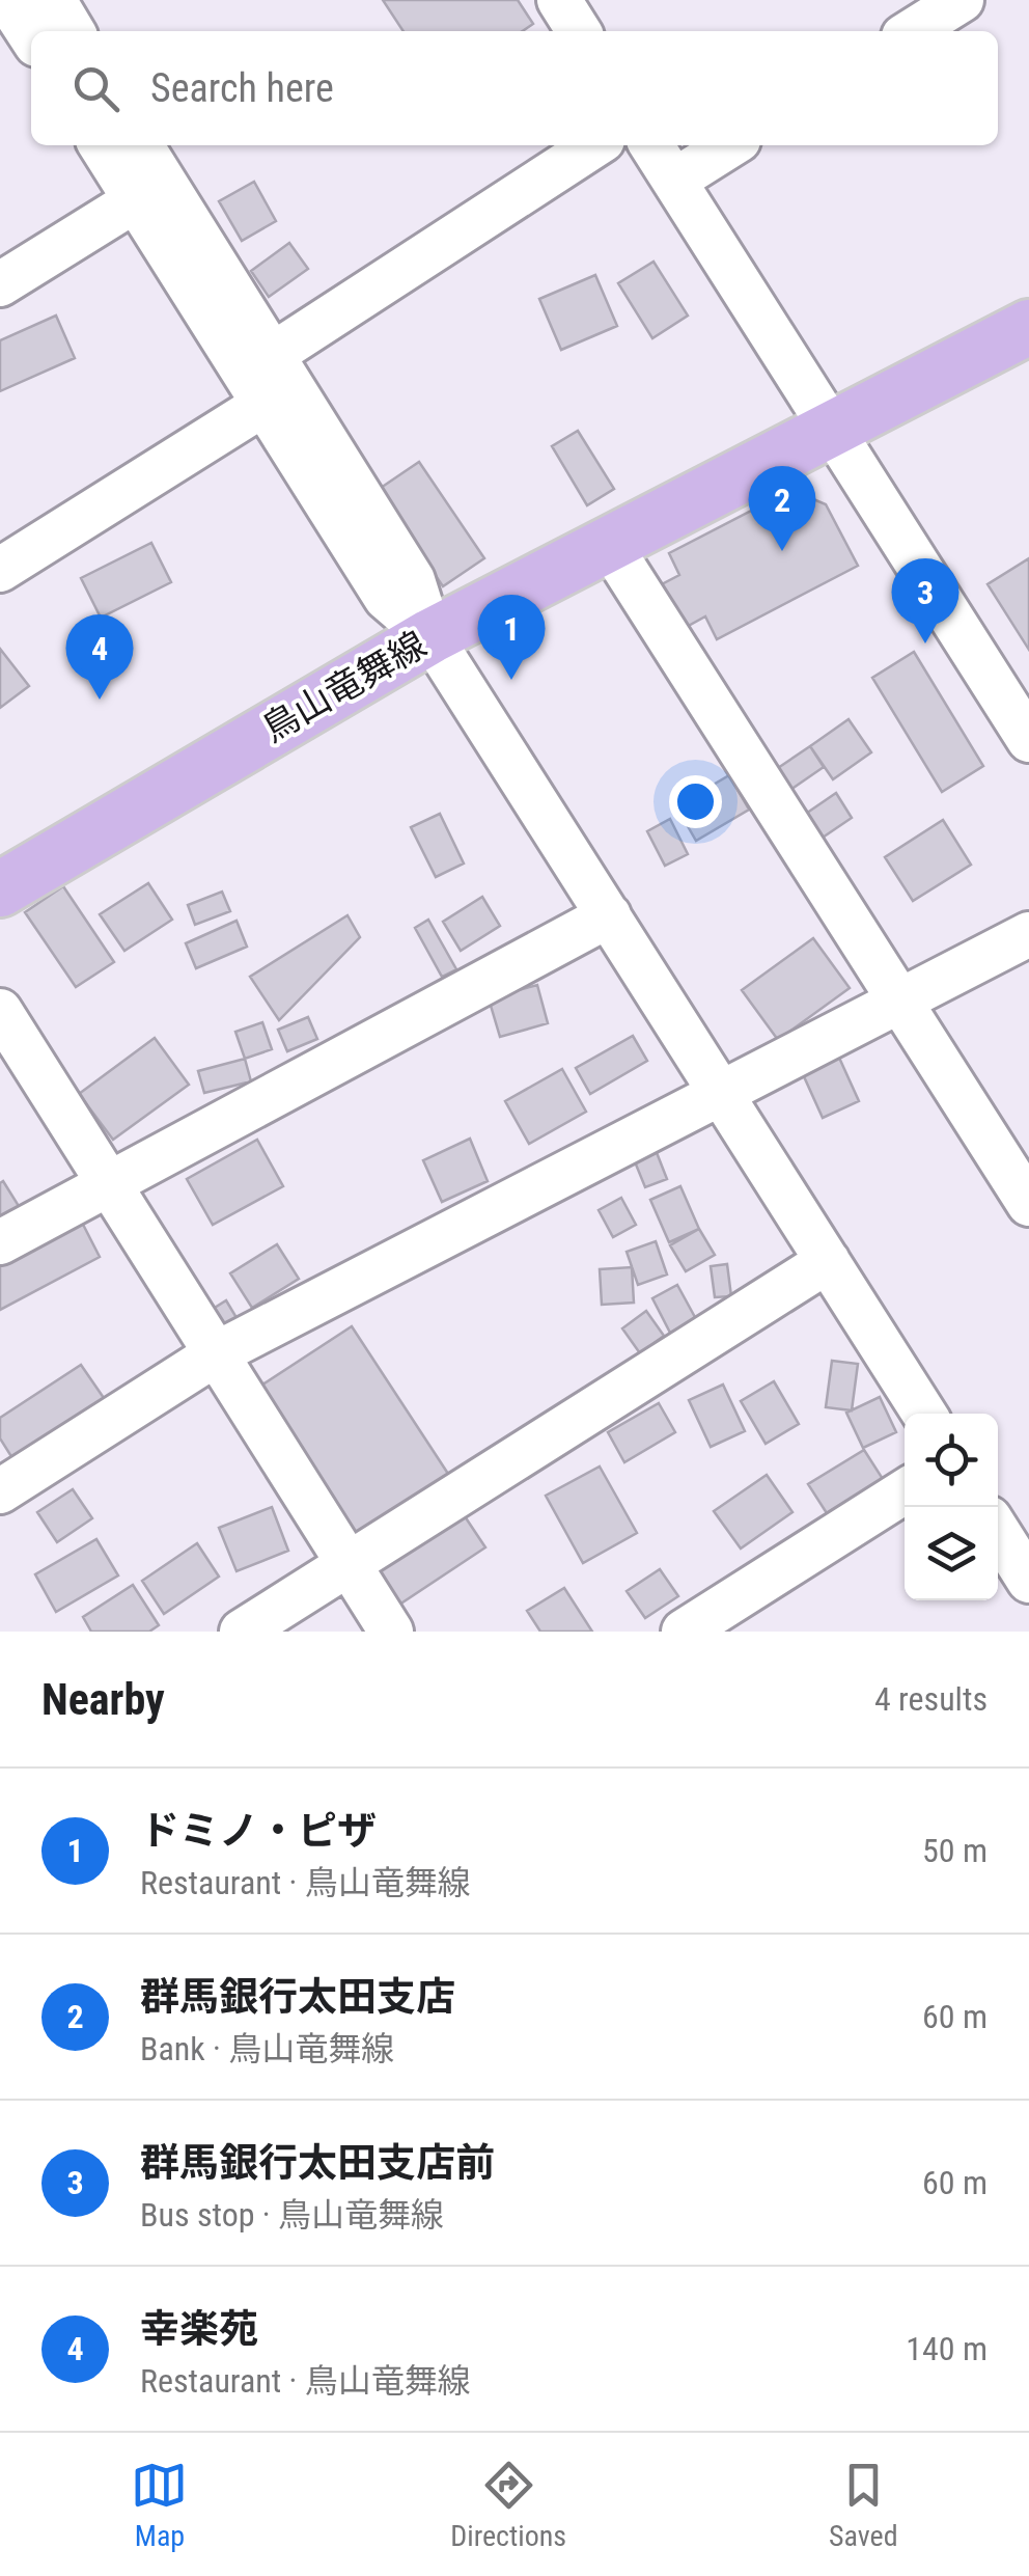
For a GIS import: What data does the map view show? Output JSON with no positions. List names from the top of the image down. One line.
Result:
{"streets":{"main road":["鳥山竜舞線"]},"page":{"search":"Search here","pins":["2","3","1","4"],"heading":["Nearby","4 results"],"list":[{"mark":"1","name":"ドミノ・ピザ","note":"Restaurant · 鳥山竜舞線","value":"50 m"},{"mark":"2","name":"群馬銀行太田支店","note":"Bank · 鳥山竜舞線","value":"60 m"},{"mark":"3","name":"群馬銀行太田支店前","note":"Bus stop · 鳥山竜舞線","value":"60 m"},{"mark":"4","name":"幸楽苑","note":"Restaurant · 鳥山竜舞線","value":"140 m"}],"nav":["Map","Directions","Saved"]}}
